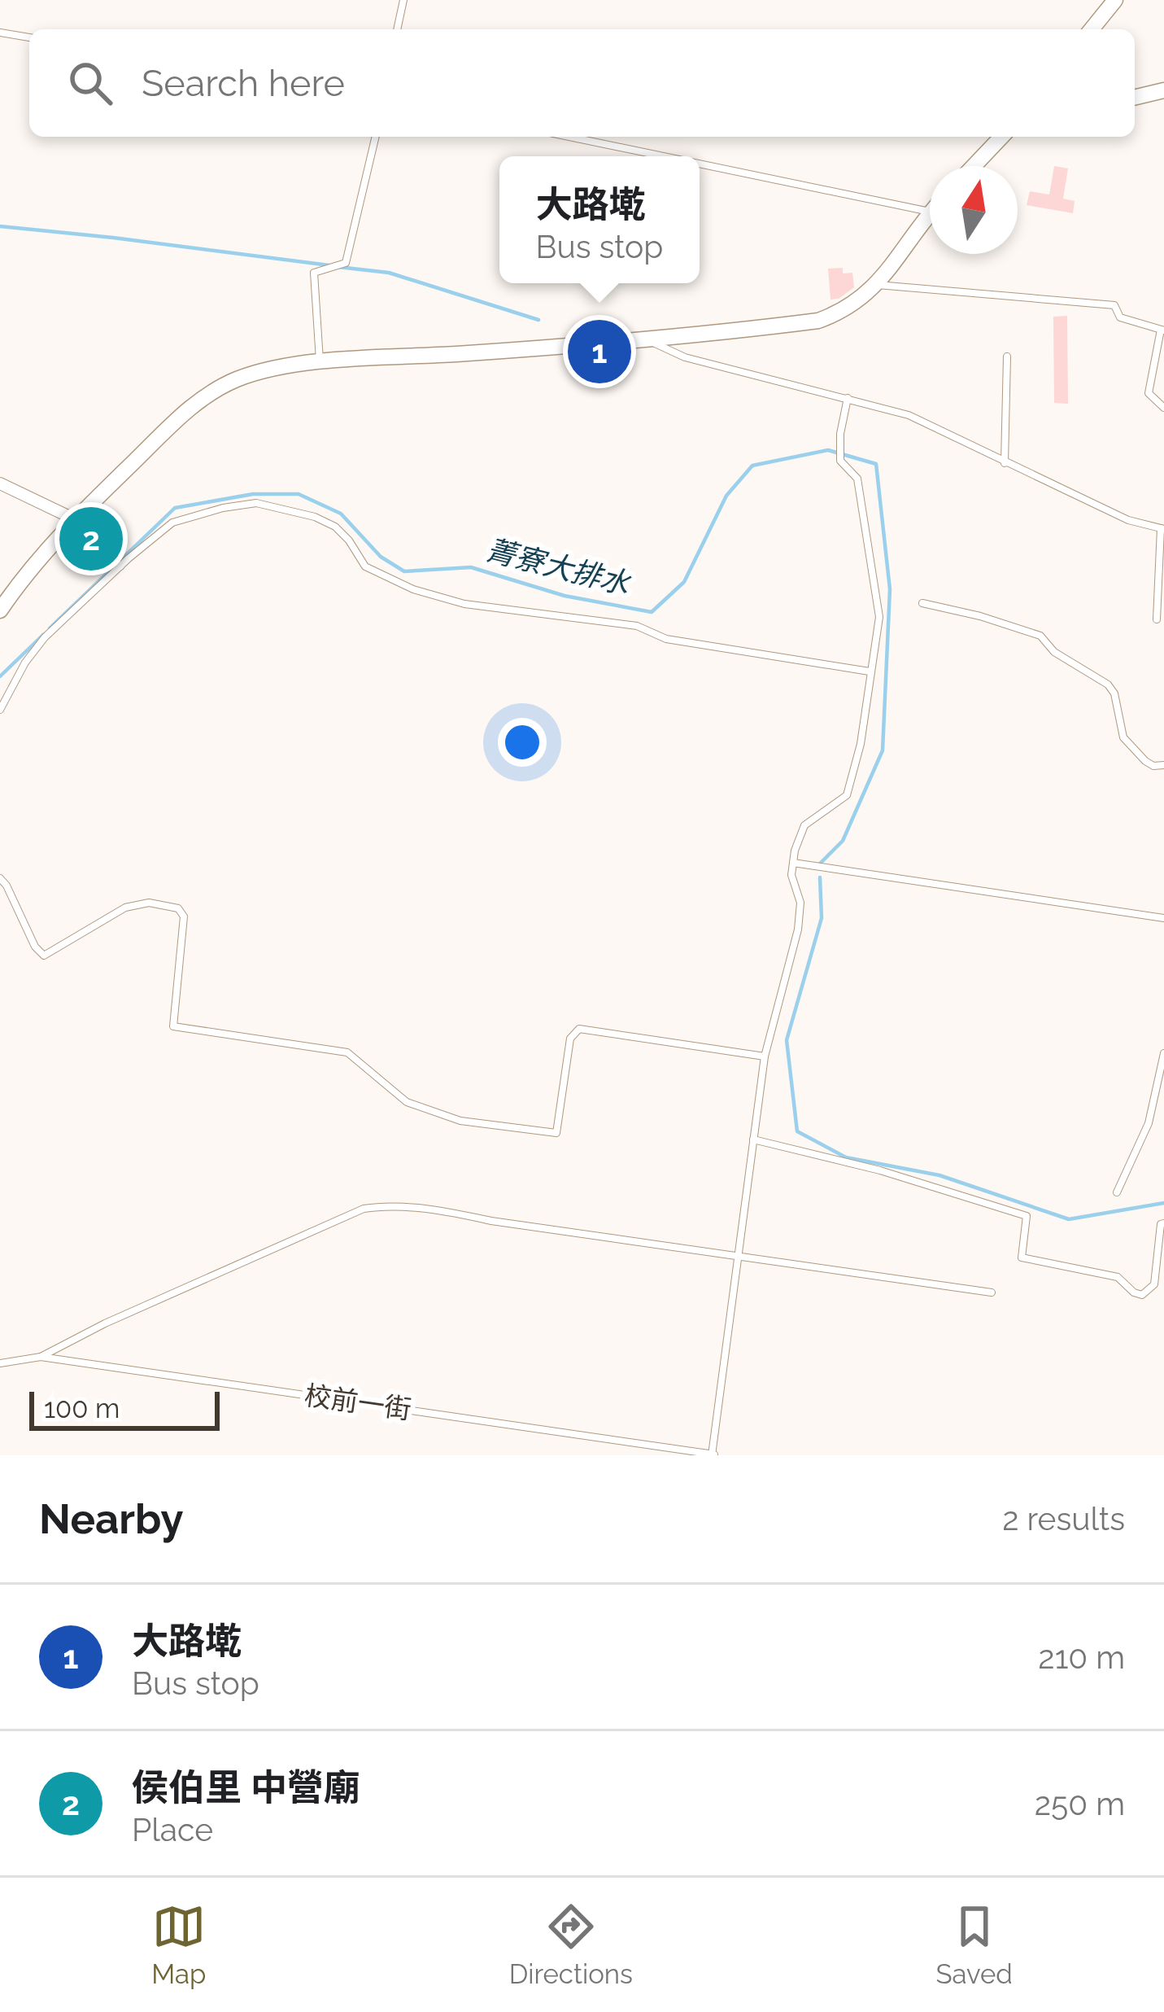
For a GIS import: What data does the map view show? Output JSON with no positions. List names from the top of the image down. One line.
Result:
{"streets":{"lane":["校前一街"]},"water":["菁寮大排水"],"scale_bar":"100 m","north":"top","page":{"search":"Search here","popup":["大路墘","Bus stop"],"pins":["1","2"],"scale":"100 m","heading":["Nearby","2 results"],"list":[{"mark":"1","name":"大路墘","note":"Bus stop","value":"210 m"},{"mark":"2","name":"侯伯里 中營廟","note":"Place","value":"250 m"}],"nav":["Map","Directions","Saved"]}}
